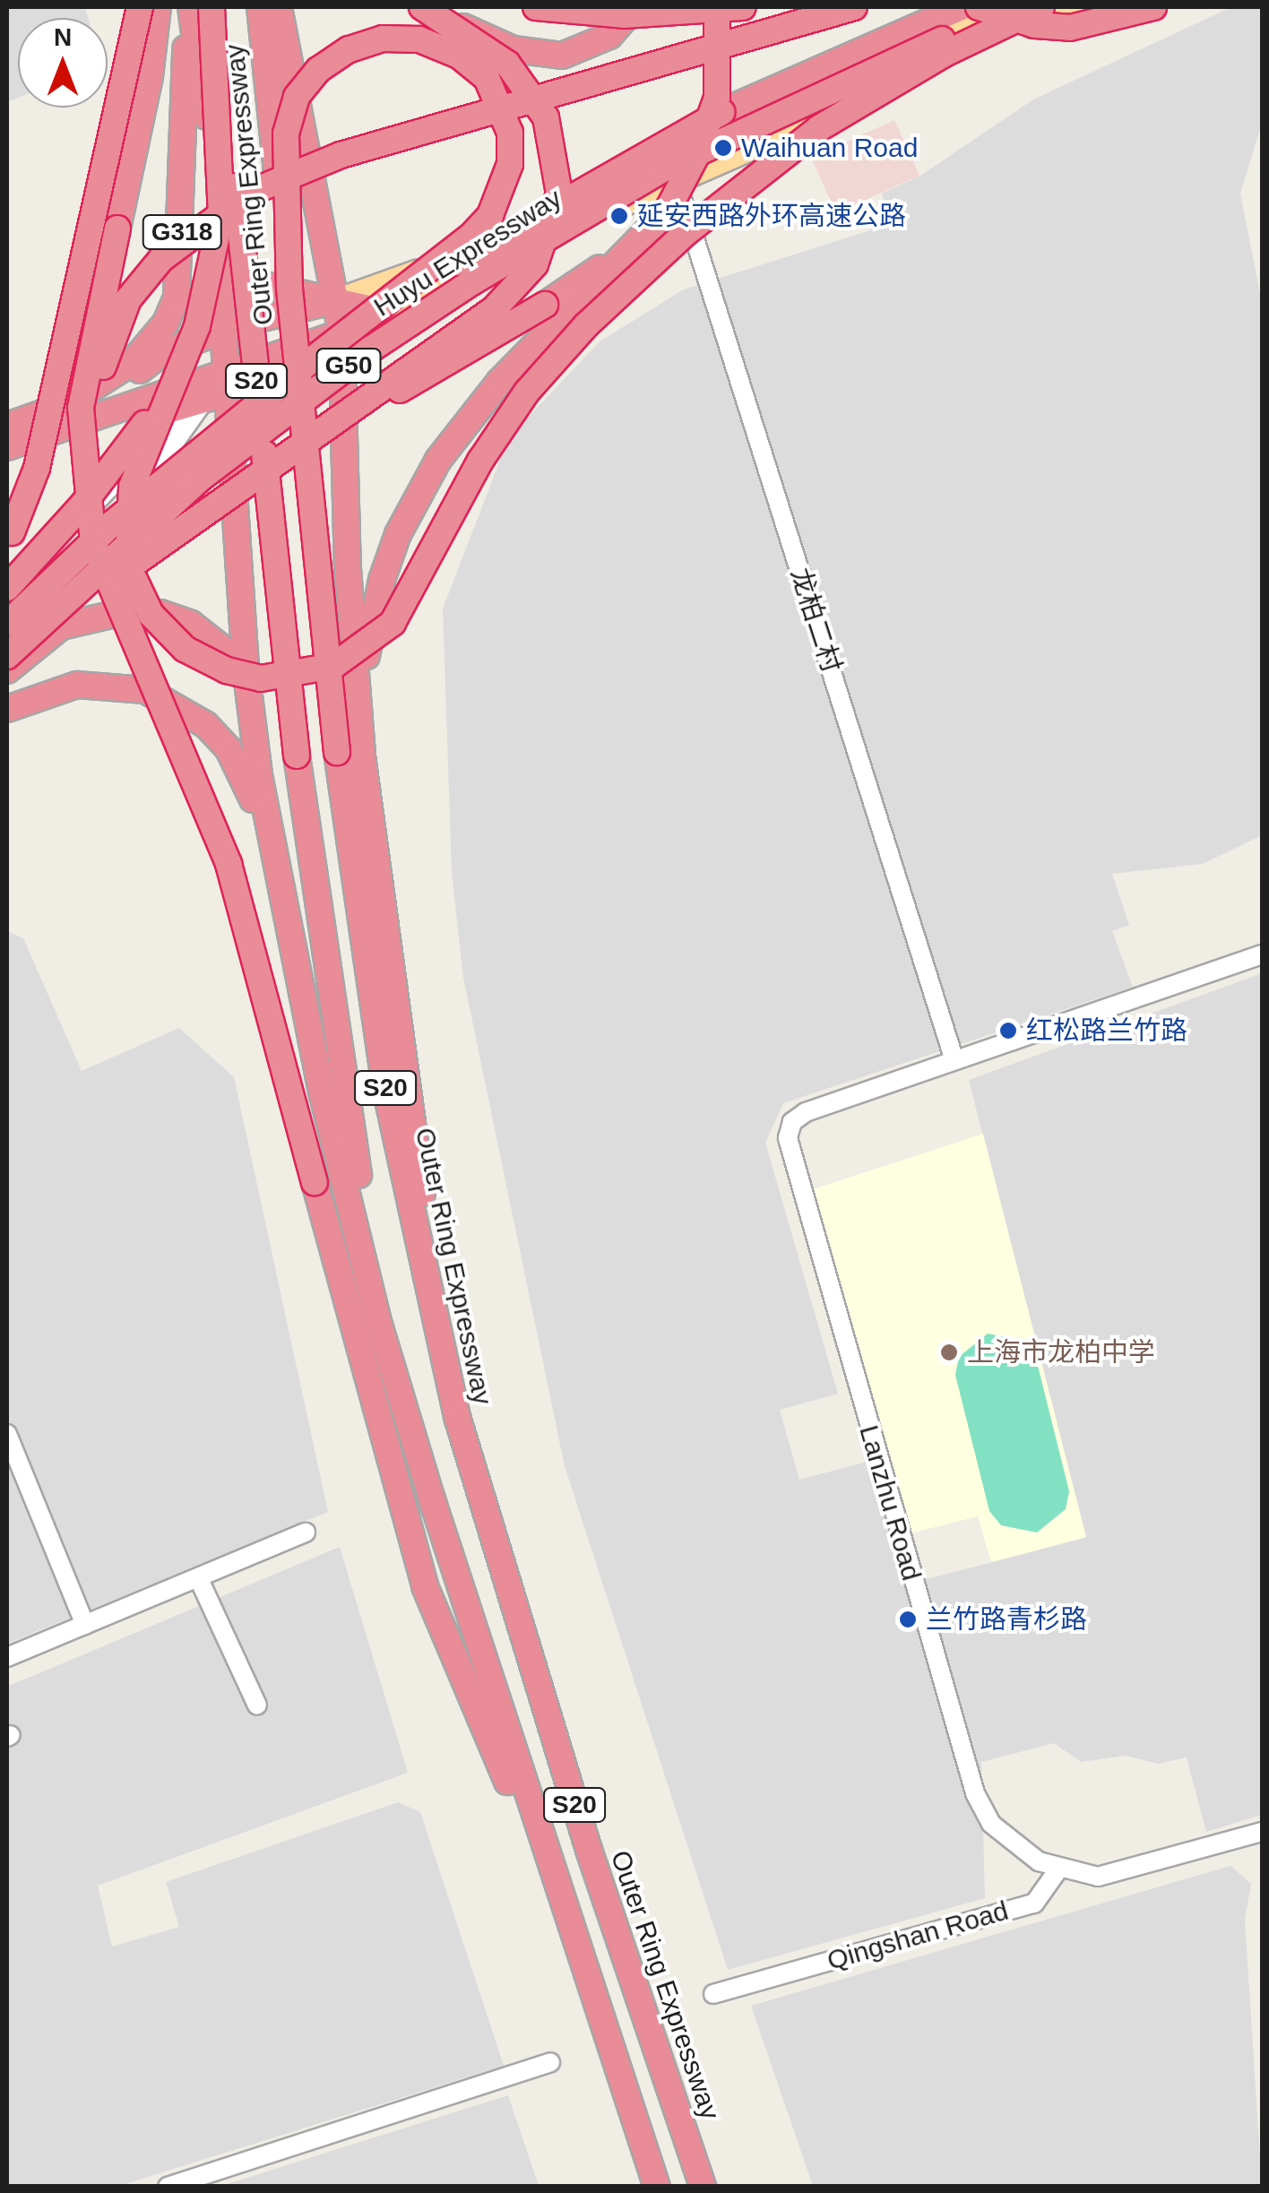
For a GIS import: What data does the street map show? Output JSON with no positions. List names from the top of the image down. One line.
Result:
{"streets":{"highway":["Outer Ring Expressway","G318","Huyu Expressway","G50","S20"],"street":["龙柏二村","Lanzhu Road","Qingshan Road"]},"crossings":[["龙柏二村","Lanzhu Road"],["Lanzhu Road","Qingshan Road"]],"places":["Waihuan Road","延安西路外环高速公路","红松路兰竹路","上海市龙柏中学","兰竹路青杉路"],"north":"top"}
